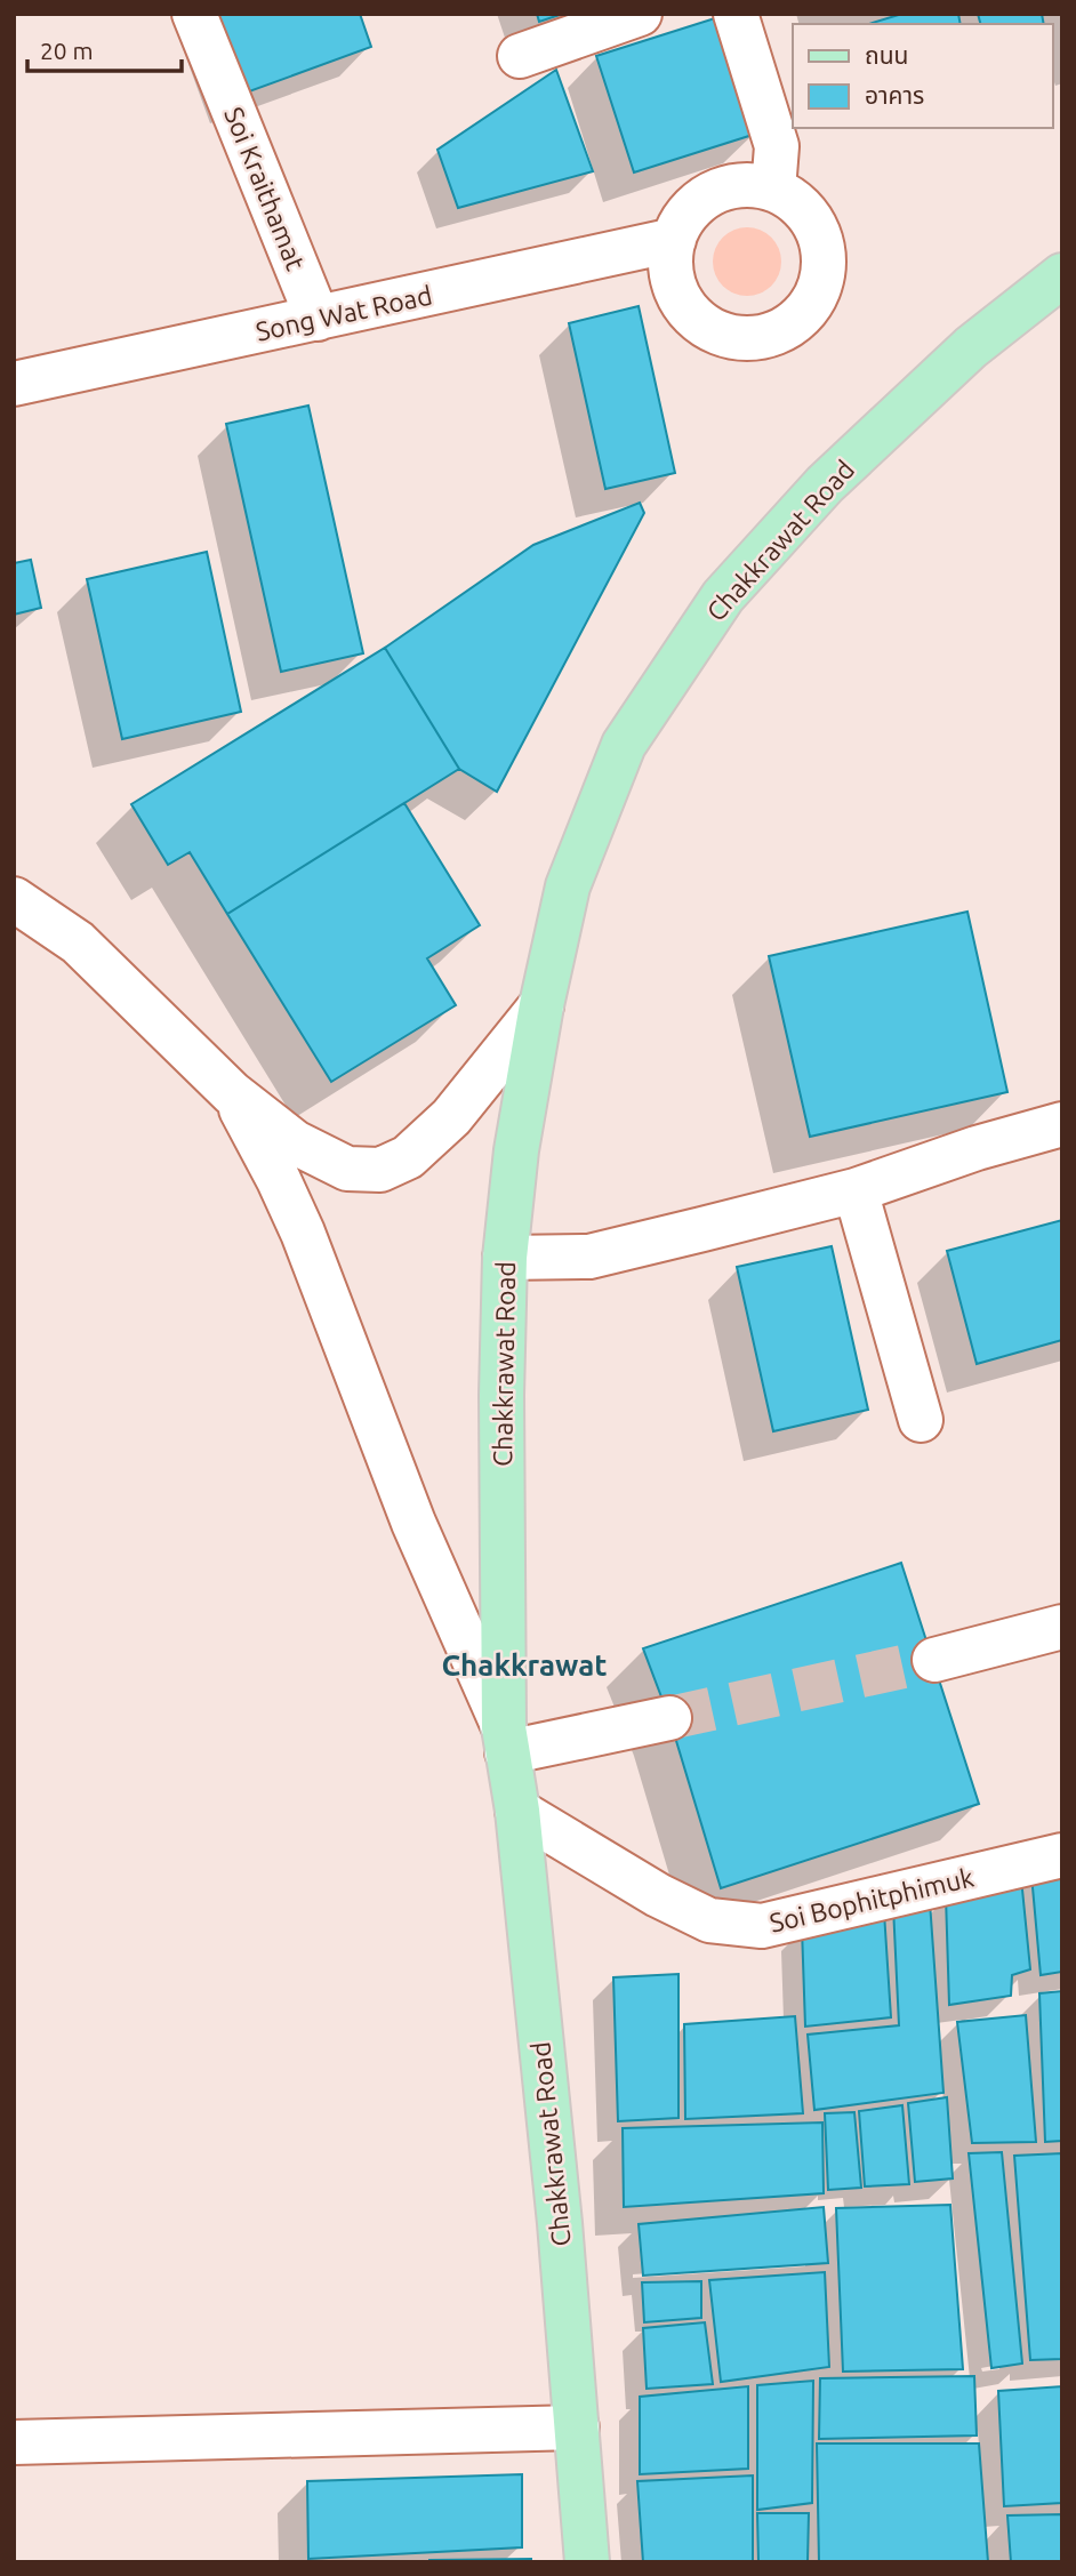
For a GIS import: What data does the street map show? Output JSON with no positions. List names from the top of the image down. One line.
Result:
{"streets":{"main road":["Chakkrawat Road"],"street":["Soi Kraithamat","Song Wat Road","Soi Bophitphimuk"]},"crossings":[["Soi Kraithamat","Song Wat Road"],["Chakkrawat Road","Soi Bophitphimuk"]],"districts":["Chakkrawat"],"legend":["ถนน","อาคาร"],"scale_bar":"20 m"}
